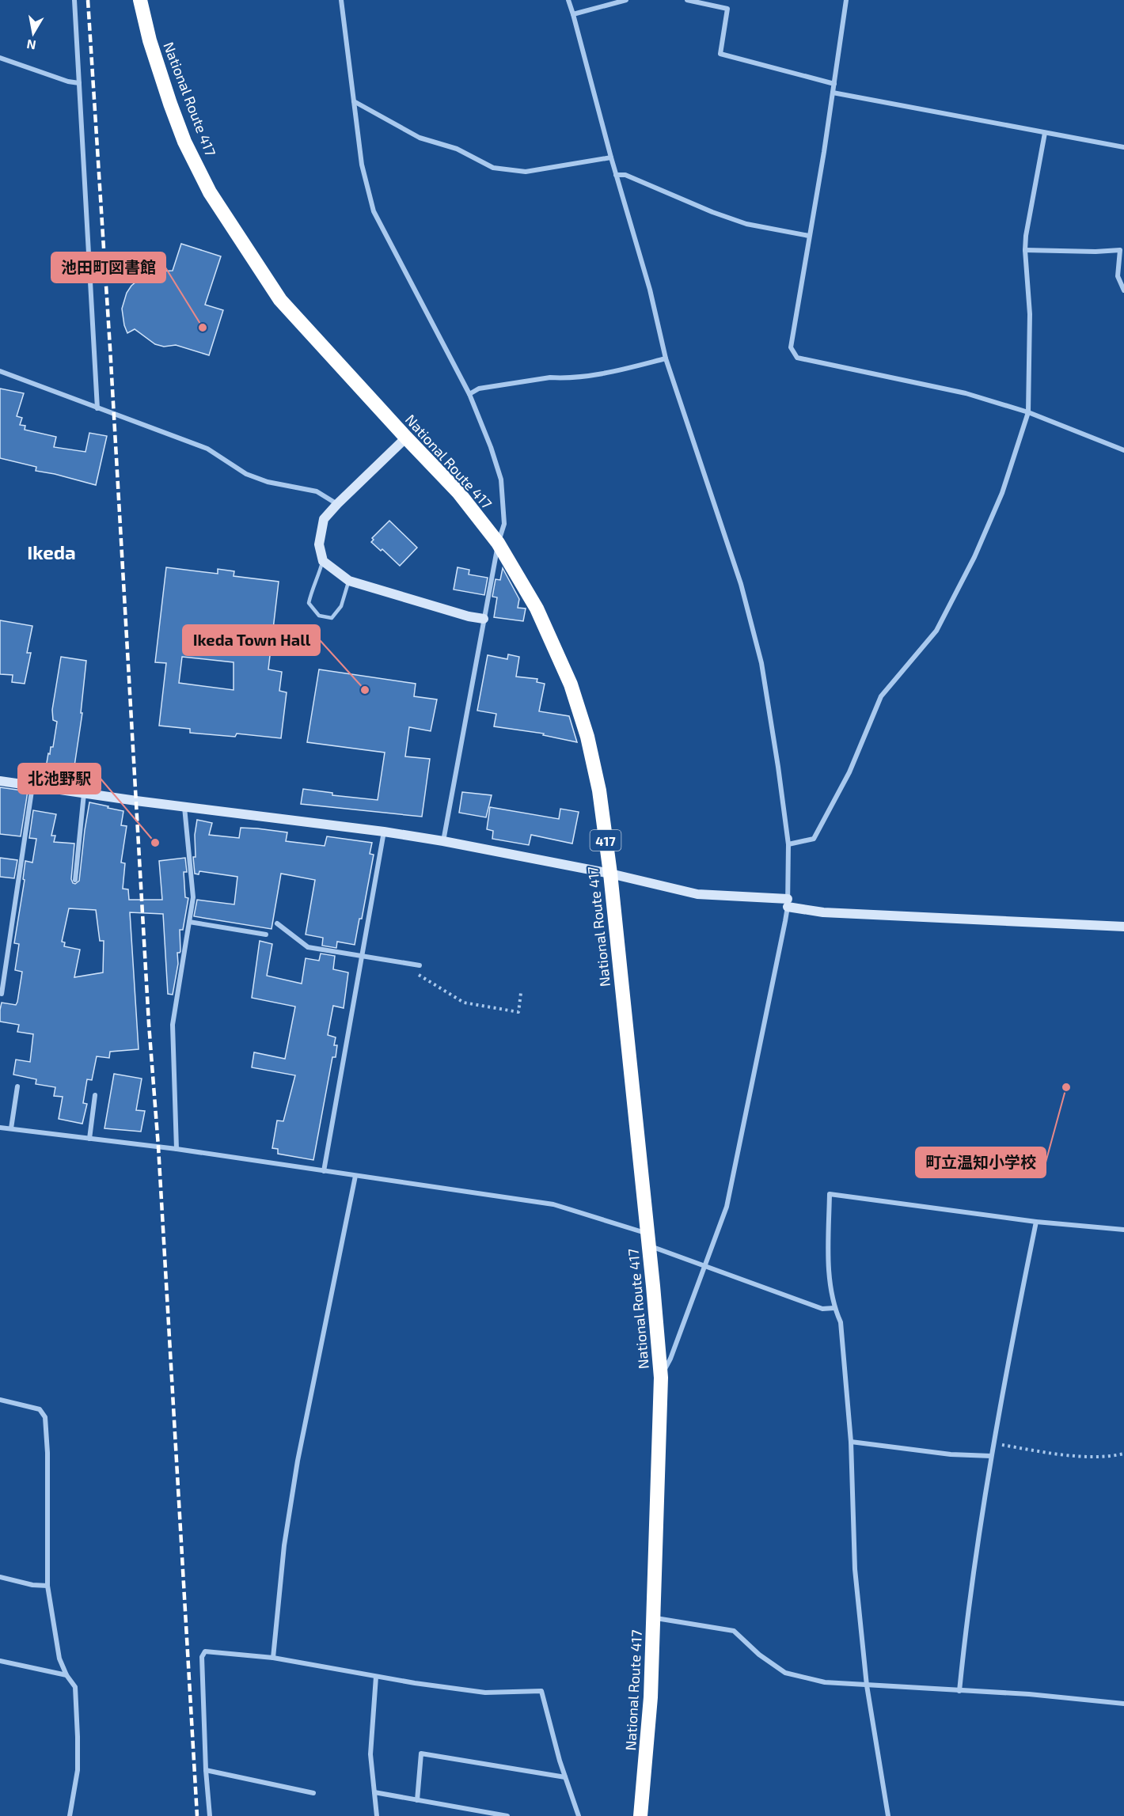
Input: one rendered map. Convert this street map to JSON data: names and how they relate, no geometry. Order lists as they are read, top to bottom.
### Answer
{
  "streets": {
    "highway": ["National Route 417", "417"]
  },
  "districts": ["Ikeda"],
  "places": [
    "池田町図書館",
    "Ikeda Town Hall",
    "北池野駅",
    "町立温知小学校"
  ],
  "north": "bottom"
}
